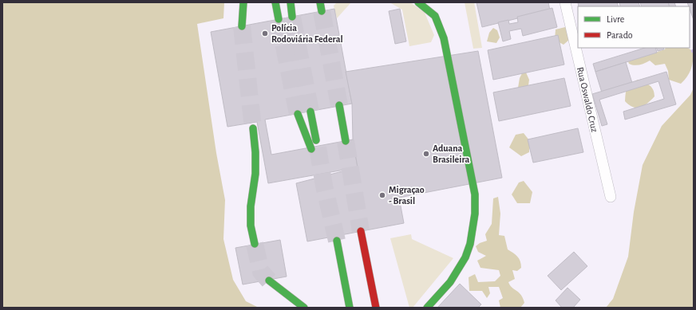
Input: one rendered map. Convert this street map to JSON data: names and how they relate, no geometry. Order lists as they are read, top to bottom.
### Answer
{
  "streets": {
    "street": ["Rua Oswaldo Cruz"]
  },
  "places": ["Polícia Rodoviária Federal", "Aduana Brasileira", "Migraçao - Brasil"],
  "legend": ["Livre", "Parado"]
}
